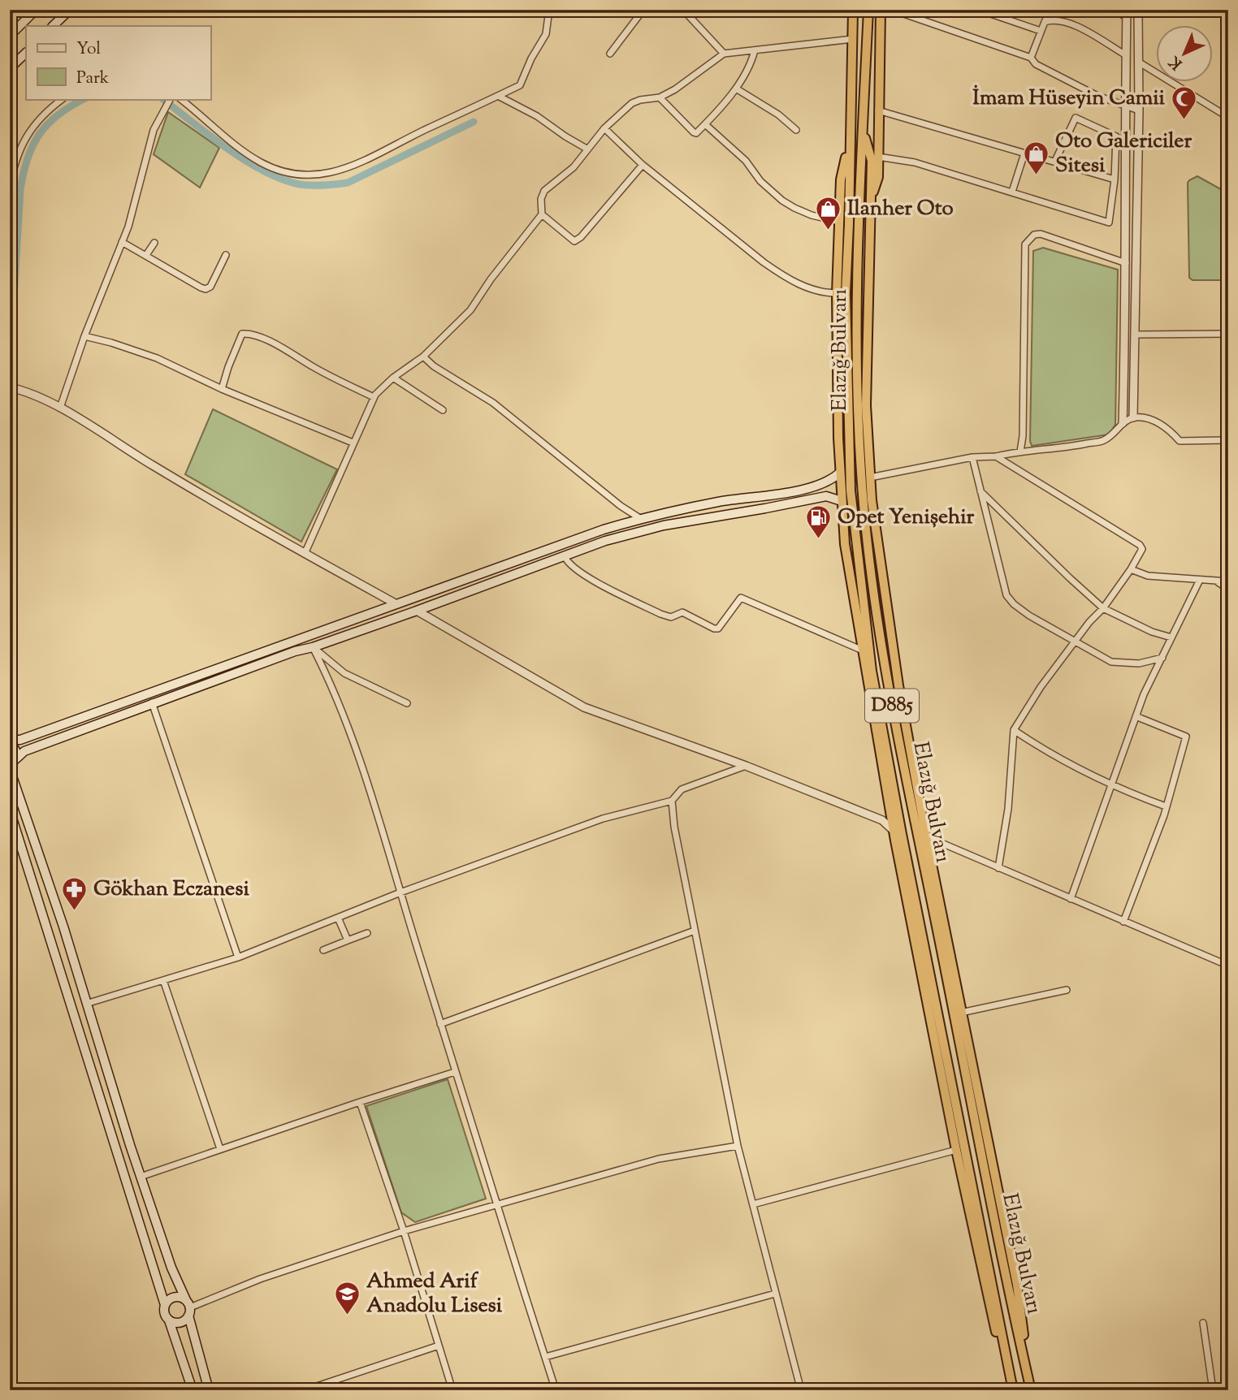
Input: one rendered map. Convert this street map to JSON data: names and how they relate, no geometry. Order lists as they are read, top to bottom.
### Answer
{
  "streets": {
    "highway": ["Elazığ Bulvarı", "D885"]
  },
  "places": {
    "mosque": ["İmam Hüseyin Camii"],
    "shop": ["Oto Galericiler Sitesi", "Ilanher Oto"],
    "fuel station": ["Opet Yenişehir"],
    "pharmacy": ["Gökhan Eczanesi"],
    "school or university": ["Ahmed Arif Anadolu Lisesi"]
  },
  "legend": ["Yol", "Park"],
  "north": "bottom left"
}
